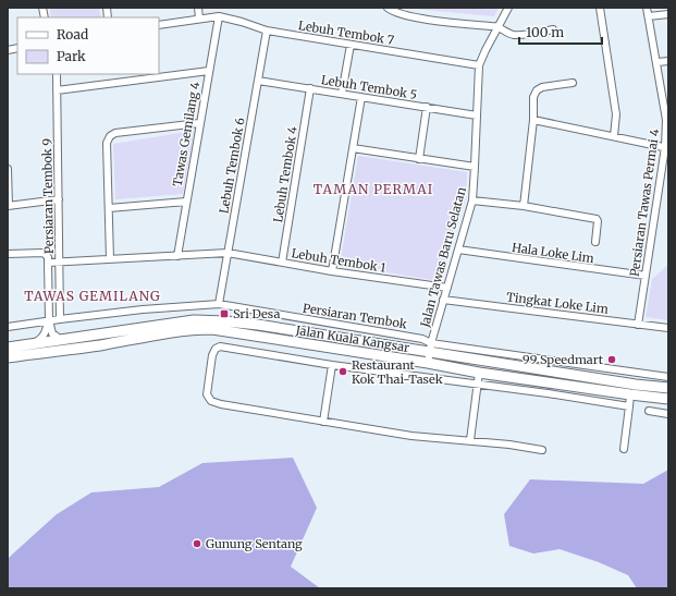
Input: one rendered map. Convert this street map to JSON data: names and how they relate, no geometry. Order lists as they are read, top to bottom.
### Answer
{
  "streets": {
    "highway": ["Jalan Kuala Kangsar"],
    "street": [
      "Lebuh Tembok 7",
      "Lebuh Tembok 5",
      "Tawas Gemilang 4",
      "Lebuh Tembok 6",
      "Lebuh Tembok 4",
      "Persiaran Tembok 9",
      "Persiaran Tawas Permai 4",
      "Hala Loke Lim",
      "Jalan Tawas Baru Selatan",
      "Lebuh Tembok 1",
      "Tingkat Loke Lim",
      "Persiaran Tembok"
    ]
  },
  "crossings": [
    ["Lebuh Tembok 7", "Tawas Gemilang 4"],
    ["Lebuh Tembok 7", "Lebuh Tembok 6"],
    ["Lebuh Tembok 7", "Jalan Tawas Baru Selatan"],
    ["Lebuh Tembok 5", "Lebuh Tembok 6"],
    ["Lebuh Tembok 5", "Lebuh Tembok 4"],
    ["Lebuh Tembok 5", "Jalan Tawas Baru Selatan"],
    ["Tawas Gemilang 4", "Lebuh Tembok 1"],
    ["Lebuh Tembok 6", "Lebuh Tembok 1"],
    ["Lebuh Tembok 6", "Persiaran Tembok"],
    ["Lebuh Tembok 4", "Lebuh Tembok 1"],
    ["Persiaran Tembok 9", "Lebuh Tembok 1"],
    ["Persiaran Tembok 9", "Persiaran Tembok"],
    ["Persiaran Tawas Permai 4", "Hala Loke Lim"],
    ["Persiaran Tawas Permai 4", "Tingkat Loke Lim"],
    ["Hala Loke Lim", "Jalan Tawas Baru Selatan"],
    ["Jalan Tawas Baru Selatan", "Lebuh Tembok 1"],
    ["Jalan Tawas Baru Selatan", "Tingkat Loke Lim"],
    ["Jalan Tawas Baru Selatan", "Persiaran Tembok"],
    ["Jalan Tawas Baru Selatan", "Jalan Kuala Kangsar"],
    ["Persiaran Tembok", "Jalan Kuala Kangsar"]
  ],
  "districts": ["TAMAN PERMAI", "TAWAS GEMILANG"],
  "places": {
    "transit": ["Sri Desa"],
    "other": ["99 Speedmart", "Restaurant Kok Thai-Tasek", "Gunung Sentang"]
  },
  "legend": ["Road", "Park"],
  "scale_bar": "100 m"
}
